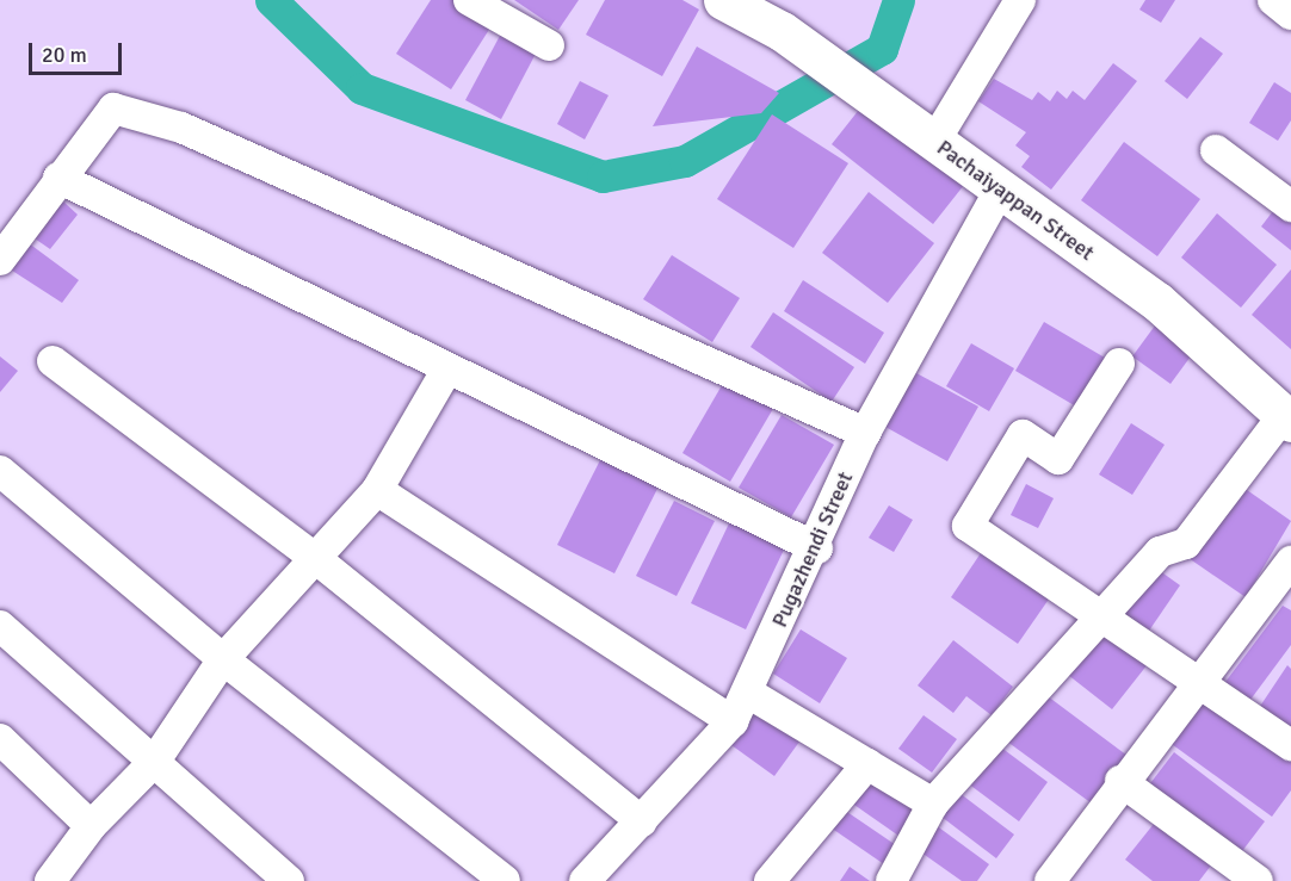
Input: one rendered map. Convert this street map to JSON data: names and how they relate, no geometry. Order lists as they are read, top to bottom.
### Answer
{
  "streets": {
    "main road": ["Pachaiyappan Street"],
    "street": ["Pugazhendi Street"]
  },
  "crossings": [
    ["Pachaiyappan Street", "Pugazhendi Street"]
  ],
  "scale_bar": "20 m"
}
